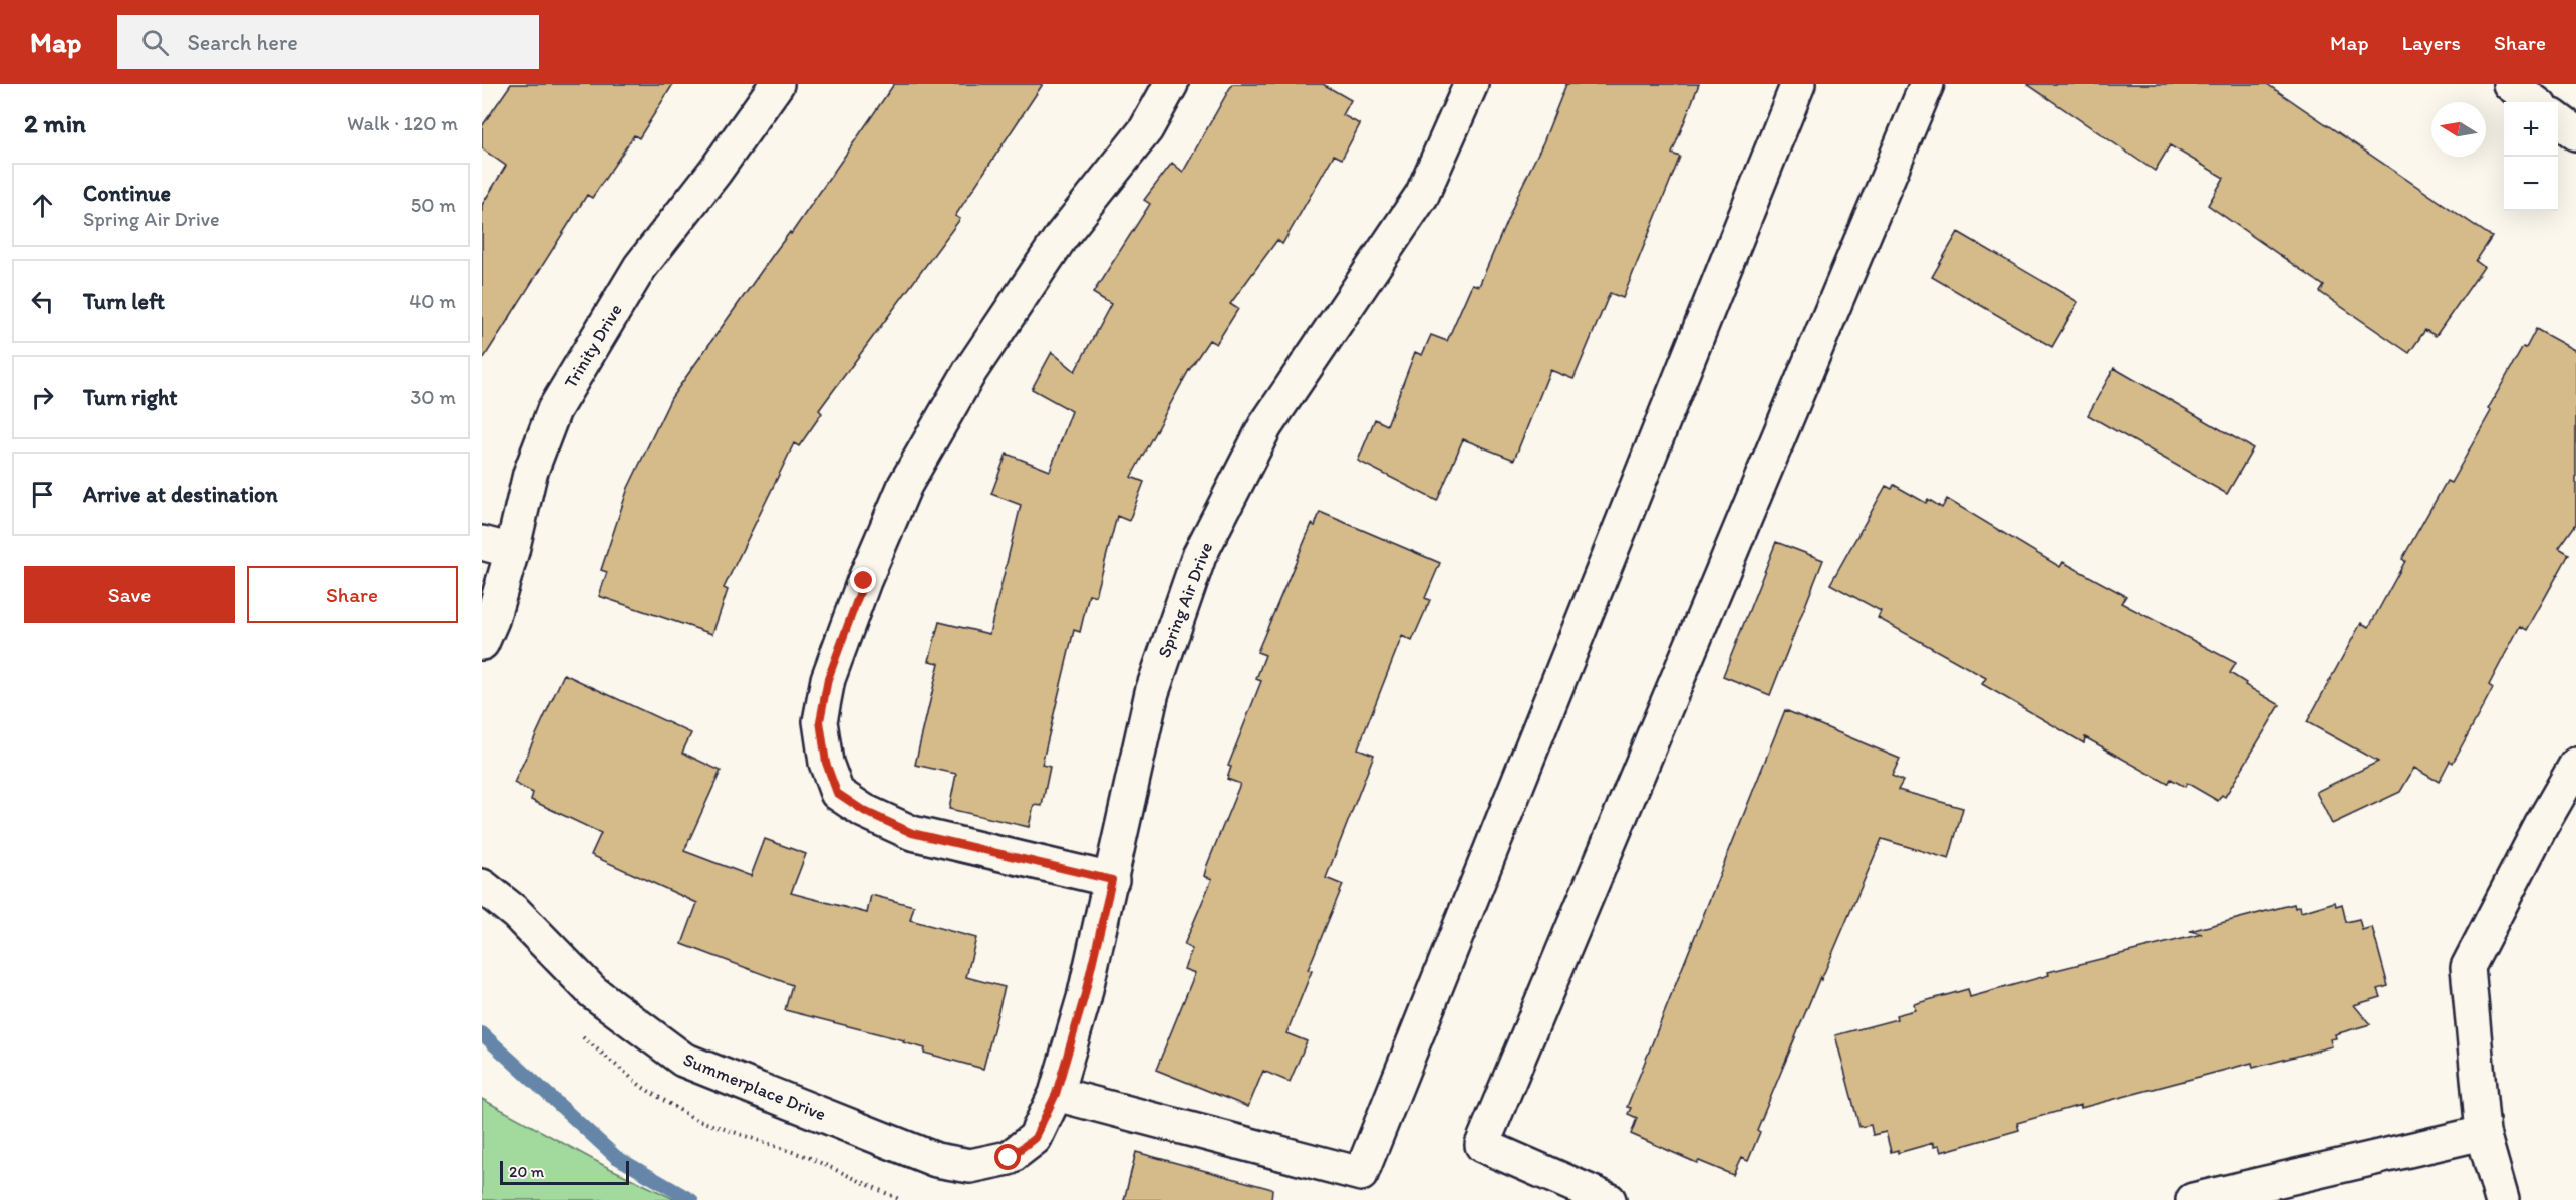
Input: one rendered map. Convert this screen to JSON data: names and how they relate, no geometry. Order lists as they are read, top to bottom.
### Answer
{
  "streets": {
    "street": ["Trinity Drive", "Spring Air Drive", "Summerplace Drive"]
  },
  "crossings": [
    ["Spring Air Drive", "Summerplace Drive"]
  ],
  "scale_bar": "20 m",
  "north": "left",
  "page": {
    "header": "Map",
    "search": "Search here",
    "nav": ["Map", "Layers", "Share"],
    "heading": ["2 min", "Walk · 120 m"],
    "map_buttons": ["+", "−"],
    "list": [
      ["Continue", "Spring Air Drive", "50 m"],
      ["Turn left", "40 m"],
      ["Turn right", "30 m"],
      "Arrive at destination"
    ],
    "buttons": ["Save", "Share"],
    "scale": "20 m"
  }
}
